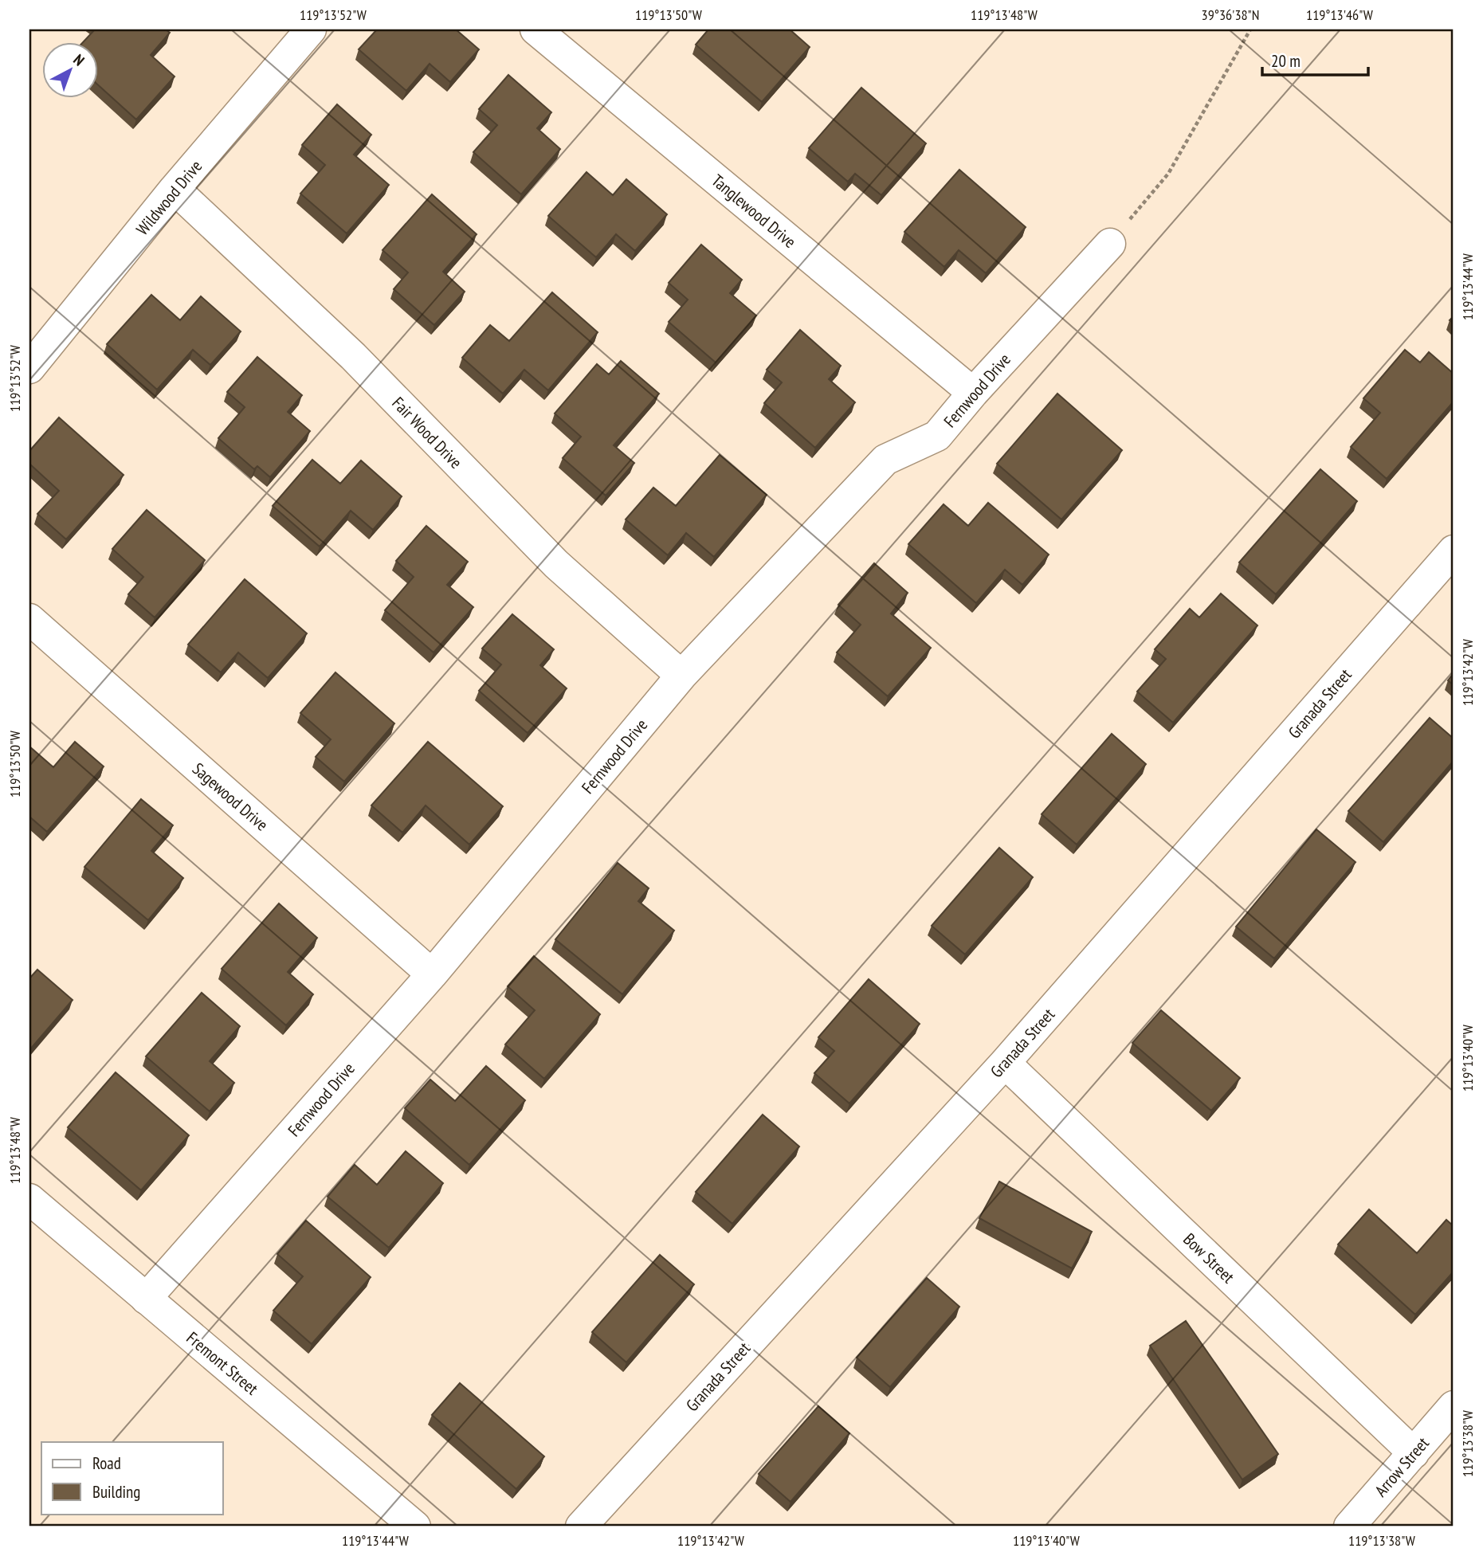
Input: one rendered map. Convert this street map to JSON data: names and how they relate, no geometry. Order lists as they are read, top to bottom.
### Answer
{
  "streets": {
    "street": [
      "Wildwood Drive",
      "Tanglewood Drive",
      "Fernwood Drive",
      "Fair Wood Drive",
      "Granada Street",
      "Sagewood Drive",
      "Bow Street",
      "Fremont Street",
      "Arrow Street"
    ]
  },
  "crossings": [
    ["Wildwood Drive", "Fair Wood Drive"],
    ["Tanglewood Drive", "Fernwood Drive"],
    ["Fernwood Drive", "Fair Wood Drive"],
    ["Fernwood Drive", "Sagewood Drive"],
    ["Fernwood Drive", "Fremont Street"],
    ["Granada Street", "Bow Street"],
    ["Bow Street", "Arrow Street"]
  ],
  "legend": ["Road", "Building"],
  "scale_bar": "20 m",
  "north": "top right",
  "coordinates": [
    "119°13'52\"W",
    "119°13'50\"W",
    "119°13'48\"W",
    "39°36'38\"N",
    "119°13'46\"W",
    "119°13'44\"W",
    "119°13'42\"W",
    "119°13'40\"W",
    "119°13'38\"W"
  ]
}
